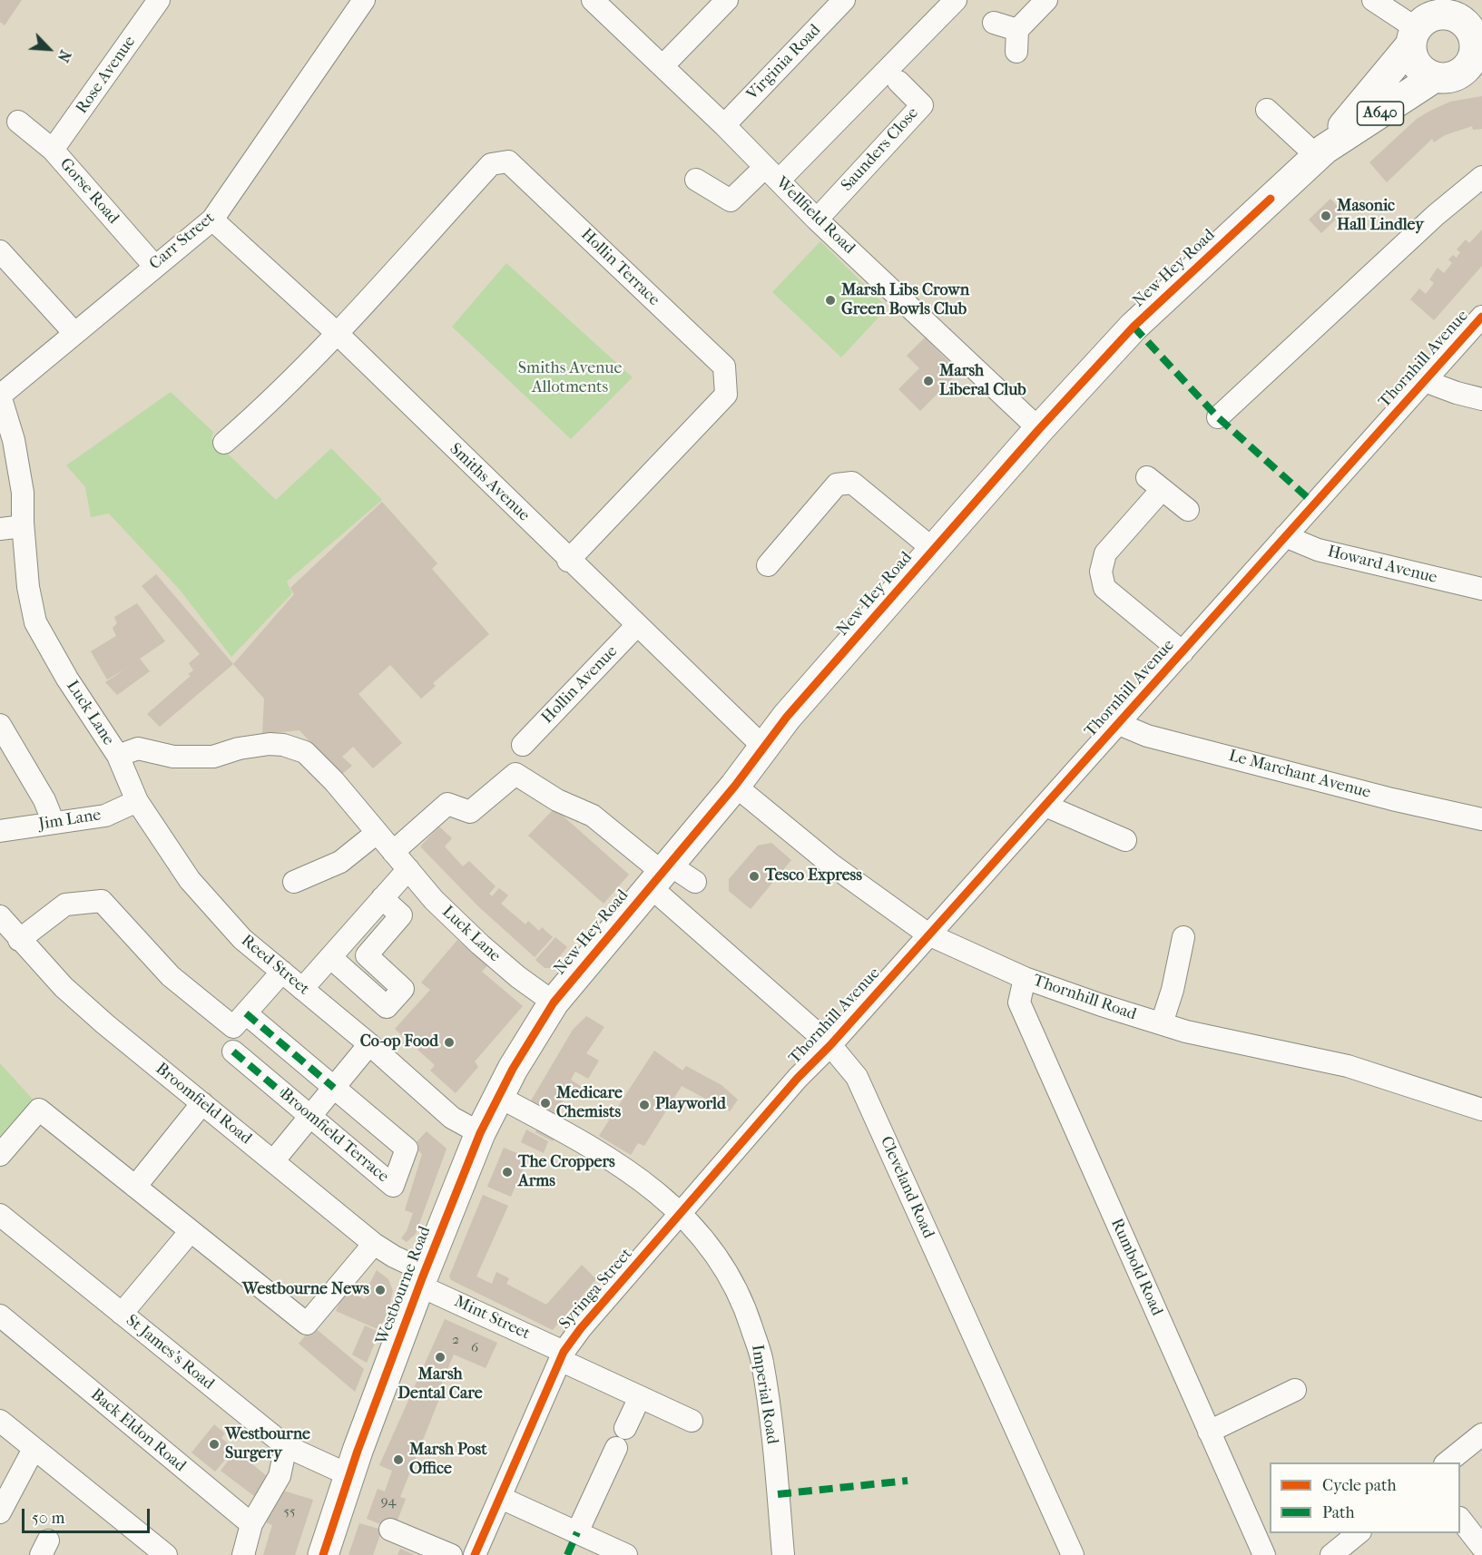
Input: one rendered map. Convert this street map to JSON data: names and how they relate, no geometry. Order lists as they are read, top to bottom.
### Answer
{
  "streets": {
    "highway": ["A640", "New Hey Road", "Westbourne Road"],
    "street": [
      "Virginia Road",
      "Rose Avenue",
      "Saunders Close",
      "Gorse Road",
      "Wellfield Road",
      "Carr Street",
      "Hollin Terrace",
      "Thornhill Avenue",
      "Smiths Avenue",
      "Howard Avenue",
      "Hollin Avenue",
      "Luck Lane",
      "Le Marchant Avenue",
      "Jim Lane",
      "Reed Street",
      "Thornhill Road",
      "Broomfield Road",
      "Broomfield Terrace",
      "Cleveland Road",
      "Rumbold Road",
      "Syringa Street",
      "Mint Street",
      "St James's Road",
      "Imperial Road",
      "Back Eldon Road"
    ]
  },
  "crossings": [
    ["Virginia Road", "Wellfield Road"],
    ["Rose Avenue", "Gorse Road"],
    ["A640", "New Hey Road"],
    ["Saunders Close", "Wellfield Road"],
    ["Gorse Road", "Carr Street"],
    ["Wellfield Road", "New Hey Road"],
    ["Carr Street", "Smiths Avenue"],
    ["Carr Street", "Luck Lane"],
    ["Hollin Terrace", "Smiths Avenue"],
    ["New Hey Road", "Smiths Avenue"],
    ["New Hey Road", "Luck Lane"],
    ["New Hey Road", "Thornhill Road"],
    ["New Hey Road", "Cleveland Road"],
    ["New Hey Road", "Westbourne Road"],
    ["Thornhill Avenue", "Howard Avenue"],
    ["Thornhill Avenue", "Le Marchant Avenue"],
    ["Thornhill Avenue", "Thornhill Road"],
    ["Thornhill Avenue", "Cleveland Road"],
    ["Thornhill Avenue", "Syringa Street"],
    ["Smiths Avenue", "Hollin Avenue"],
    ["Luck Lane", "Reed Street"],
    ["Jim Lane", "Reed Street"],
    ["Reed Street", "Westbourne Road"],
    ["Thornhill Road", "Rumbold Road"],
    ["Broomfield Road", "Broomfield Terrace"],
    ["Broomfield Road", "Westbourne Road"],
    ["Broomfield Road", "Mint Street"],
    ["Westbourne Road", "Mint Street"],
    ["Westbourne Road", "St James's Road"],
    ["Westbourne Road", "Imperial Road"],
    ["Syringa Street", "Mint Street"],
    ["Syringa Street", "Imperial Road"]
  ],
  "parks": ["Smiths Avenue Allotments"],
  "places": [
    "Masonic Hall Lindley",
    "Marsh Libs Crown Green Bowls Club",
    "Marsh Liberal Club",
    "Tesco Express",
    "Co-op Food",
    "Medicare Chemists",
    "Playworld",
    "The Croppers Arms",
    "Westbourne News",
    "Marsh Dental Care",
    "Westbourne Surgery",
    "Marsh Post Office"
  ],
  "house_numbers": [
    "2",
    "6",
    "94",
    "55"
  ],
  "legend": ["Cycle path", "Path"],
  "scale_bar": "50 m",
  "north": "bottom right"
}
